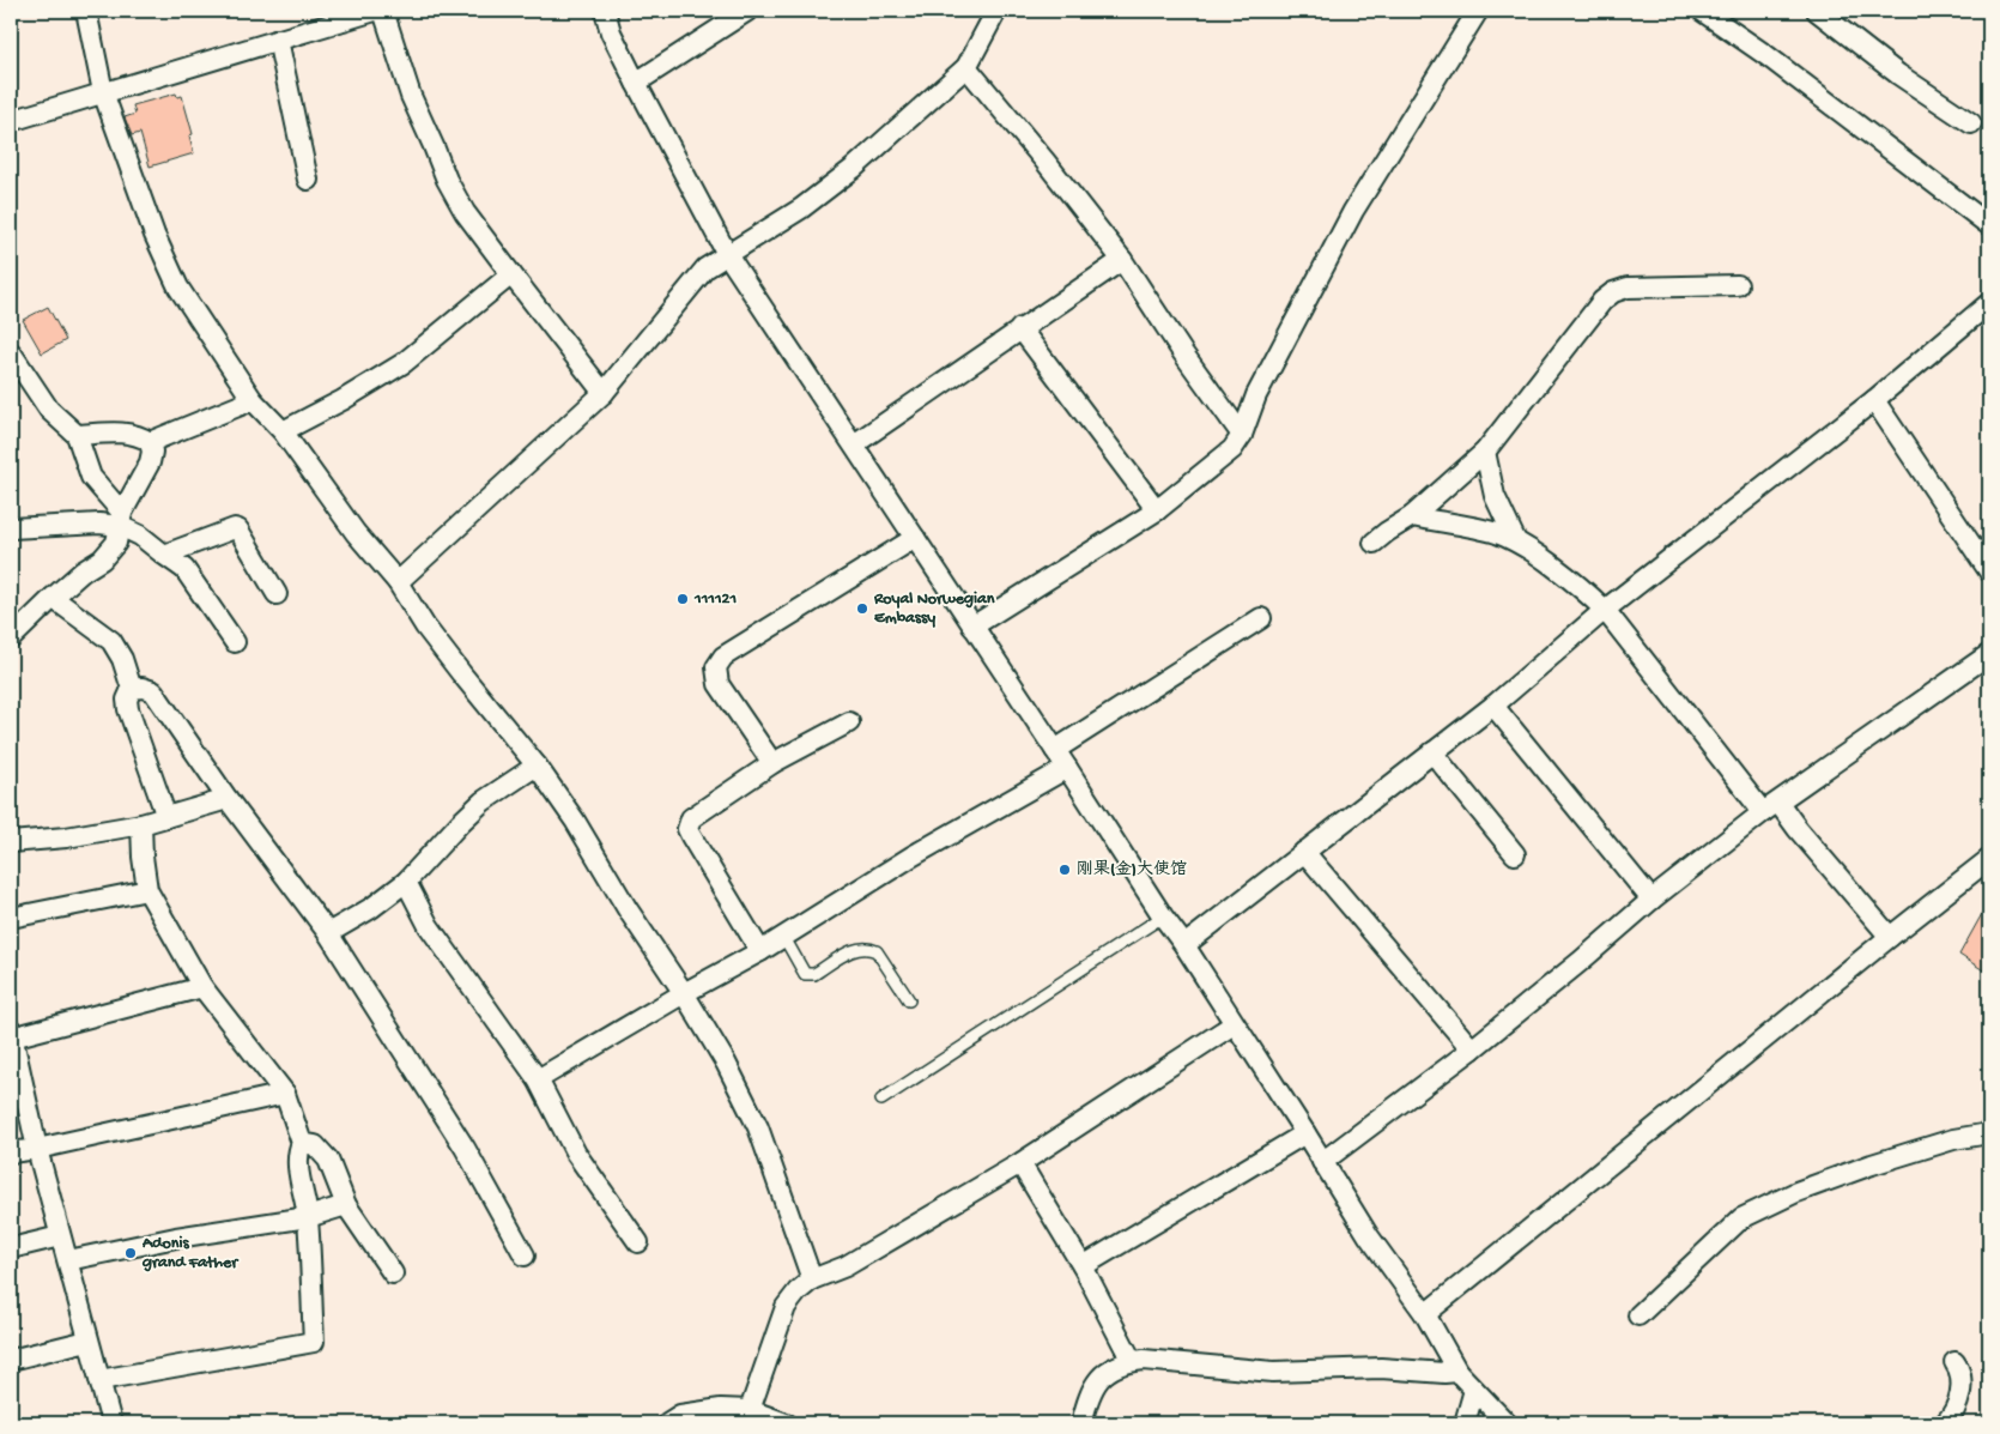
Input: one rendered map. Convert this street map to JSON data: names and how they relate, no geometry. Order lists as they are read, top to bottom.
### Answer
{
  "places": [
    "111121",
    "Royal Norwegian Embassy",
    "刚果(金)大使馆",
    "Adonis grand Father"
  ]
}
